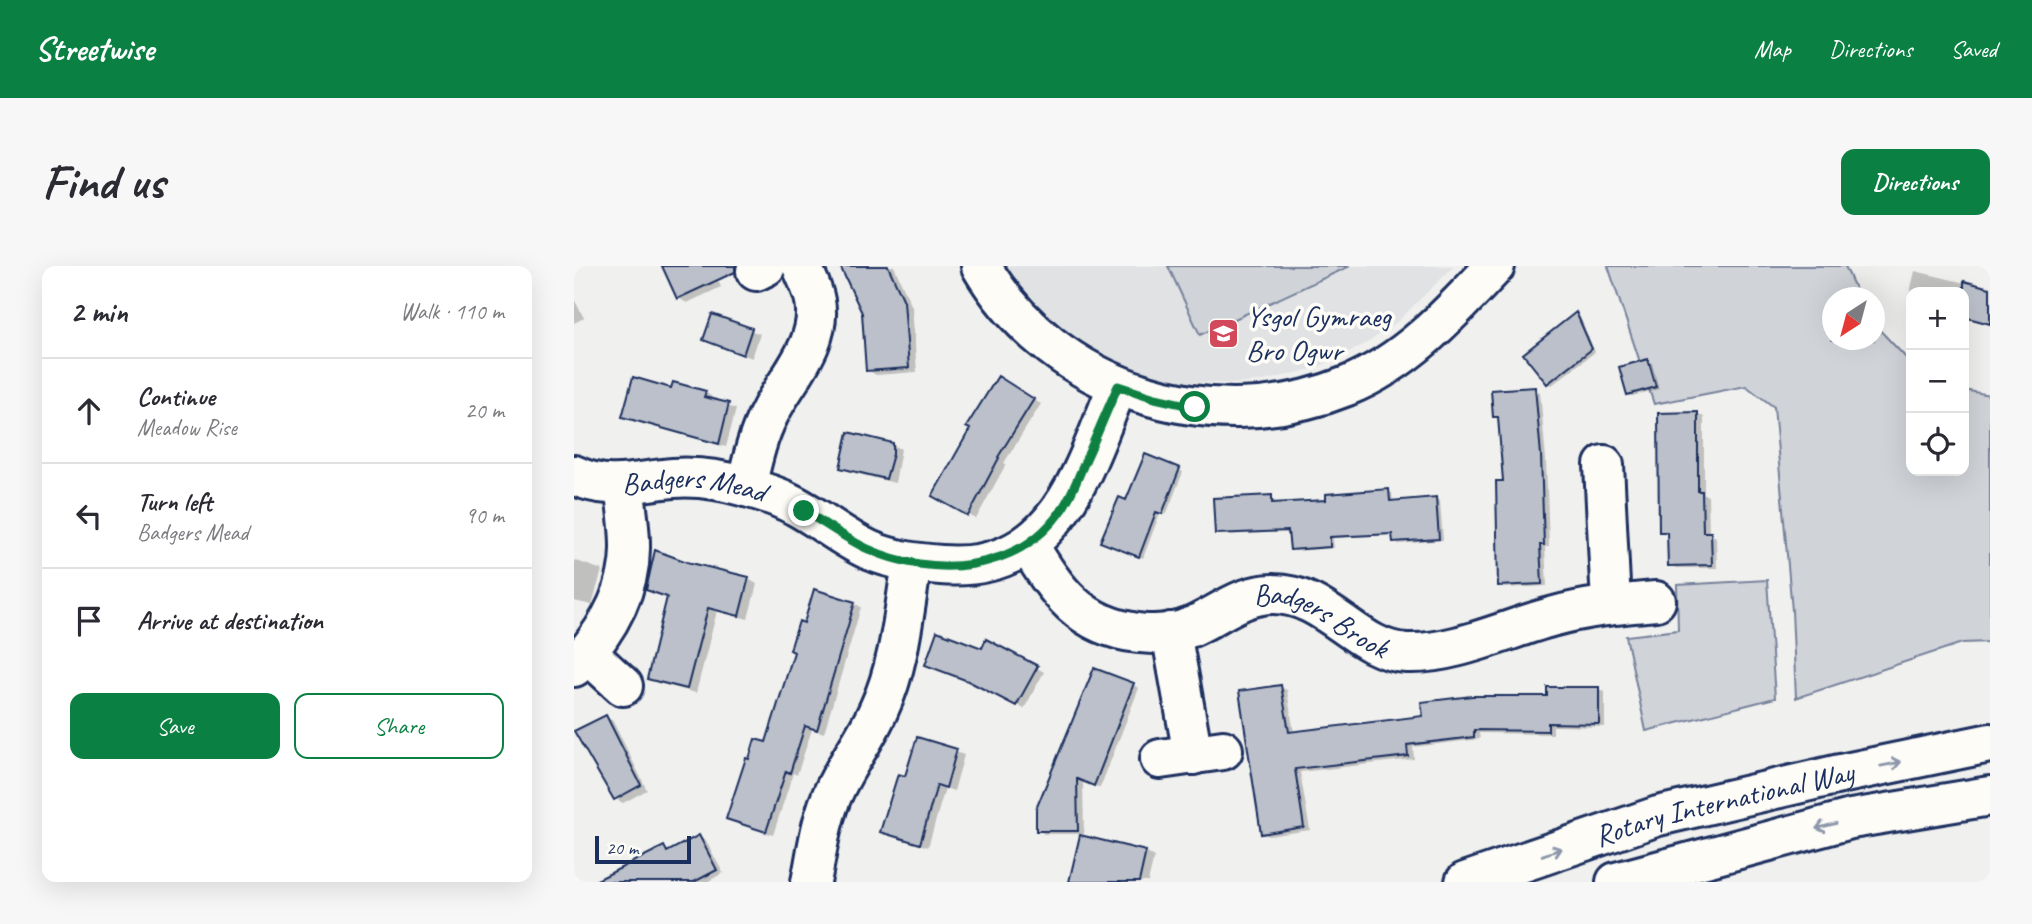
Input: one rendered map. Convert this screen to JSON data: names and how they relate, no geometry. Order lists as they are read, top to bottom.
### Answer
{
  "streets": {
    "street": ["Badgers Mead", "Badgers Brook", "Rotary International Way"]
  },
  "crossings": [
    ["Badgers Mead", "Badgers Brook"]
  ],
  "places": {
    "school or university": ["Ysgol Gymraeg Bro Ogwr"]
  },
  "scale_bar": "20 m",
  "north": "bottom left",
  "page": {
    "header": "Streetwise",
    "nav": ["Map", "Directions", "Saved"],
    "buttons": [
      "Directions",
      ["Save", "Share"]
    ],
    "title": "Find us",
    "heading": ["2 min", "Walk · 110 m"],
    "map_buttons": ["+", "−"],
    "list": [
      ["Continue", "Meadow Rise", "20 m"],
      ["Turn left", "Badgers Mead", "90 m"],
      "Arrive at destination"
    ],
    "scale": "20 m"
  }
}
